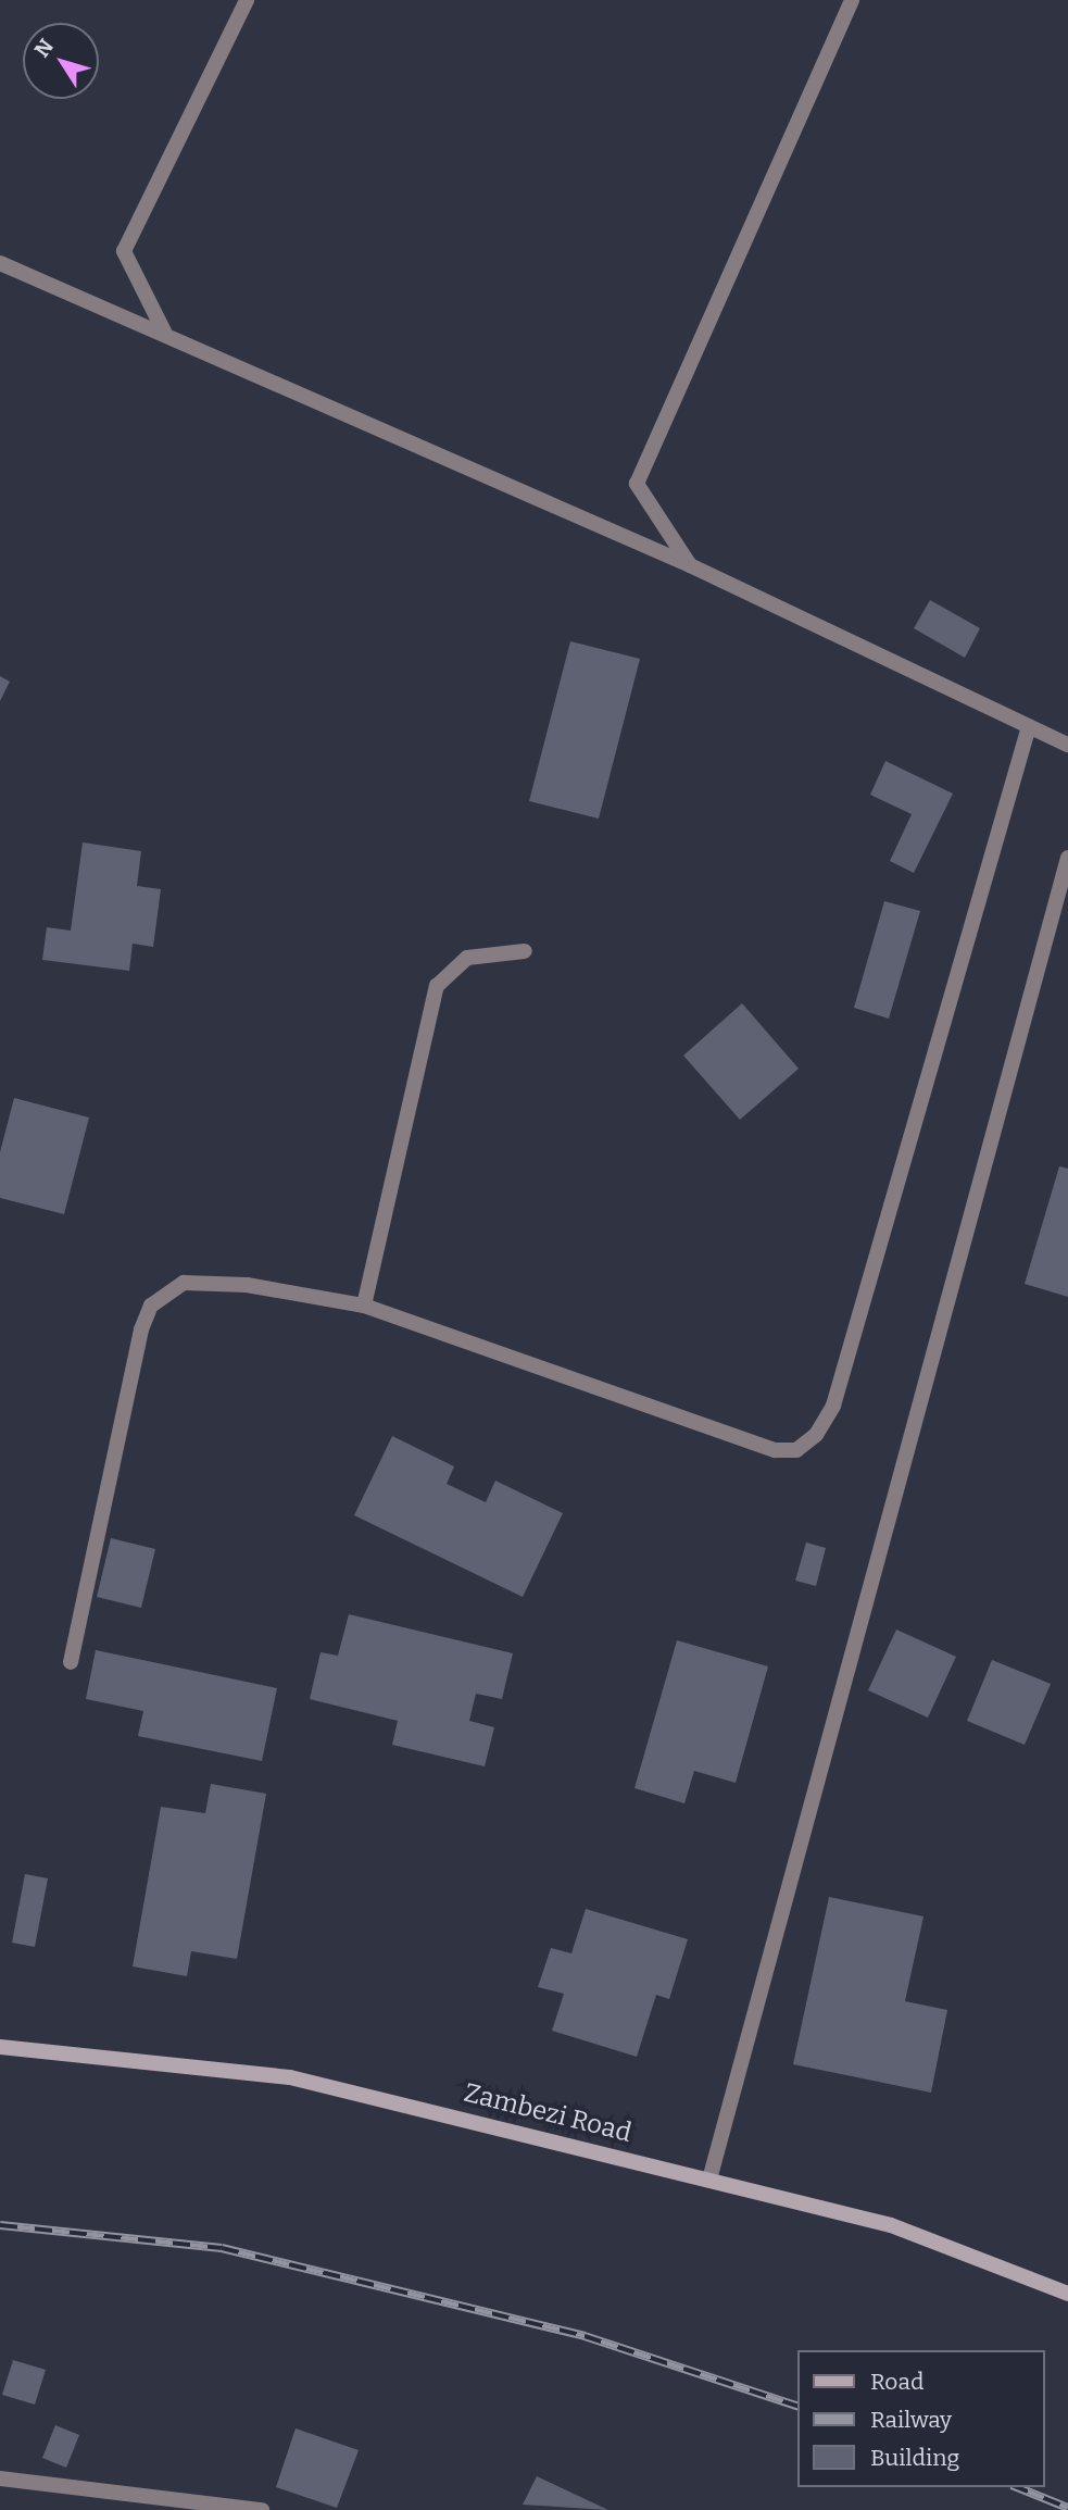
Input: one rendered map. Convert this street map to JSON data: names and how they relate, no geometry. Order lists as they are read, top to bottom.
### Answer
{
  "streets": {
    "main road": ["Zambezi Road"]
  },
  "legend": ["Road", "Railway", "Building"],
  "north": "top left"
}
